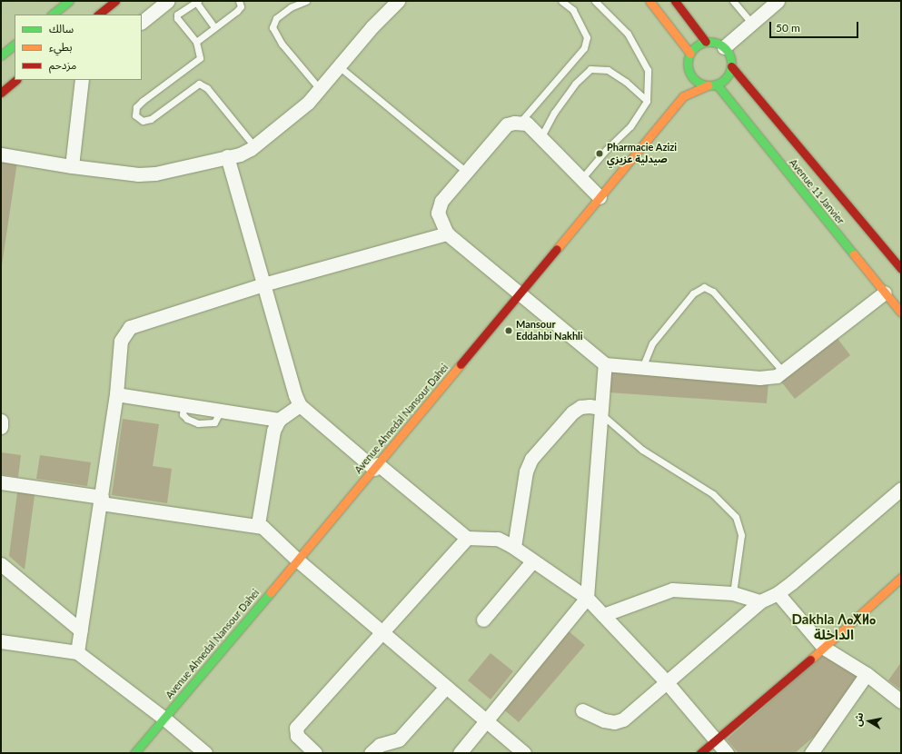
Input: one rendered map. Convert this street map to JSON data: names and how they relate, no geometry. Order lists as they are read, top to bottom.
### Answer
{
  "streets": {
    "main road": ["Avenue 11 Janvier", "Avenue Ahnedal Nansour Dahei"]
  },
  "crossings": [
    ["Avenue 11 Janvier", "Avenue Ahnedal Nansour Dahei"]
  ],
  "districts": ["Dakhla ⴷⴰⵅⵍⴰ الداخلة"],
  "places": ["Pharmacie Azizi صيدلية عزيزي", "Mansour Eddahbi Nakhli"],
  "legend": ["سالك", "بطيء", "مزدحم"],
  "scale_bar": "50 m",
  "north": "left"
}
